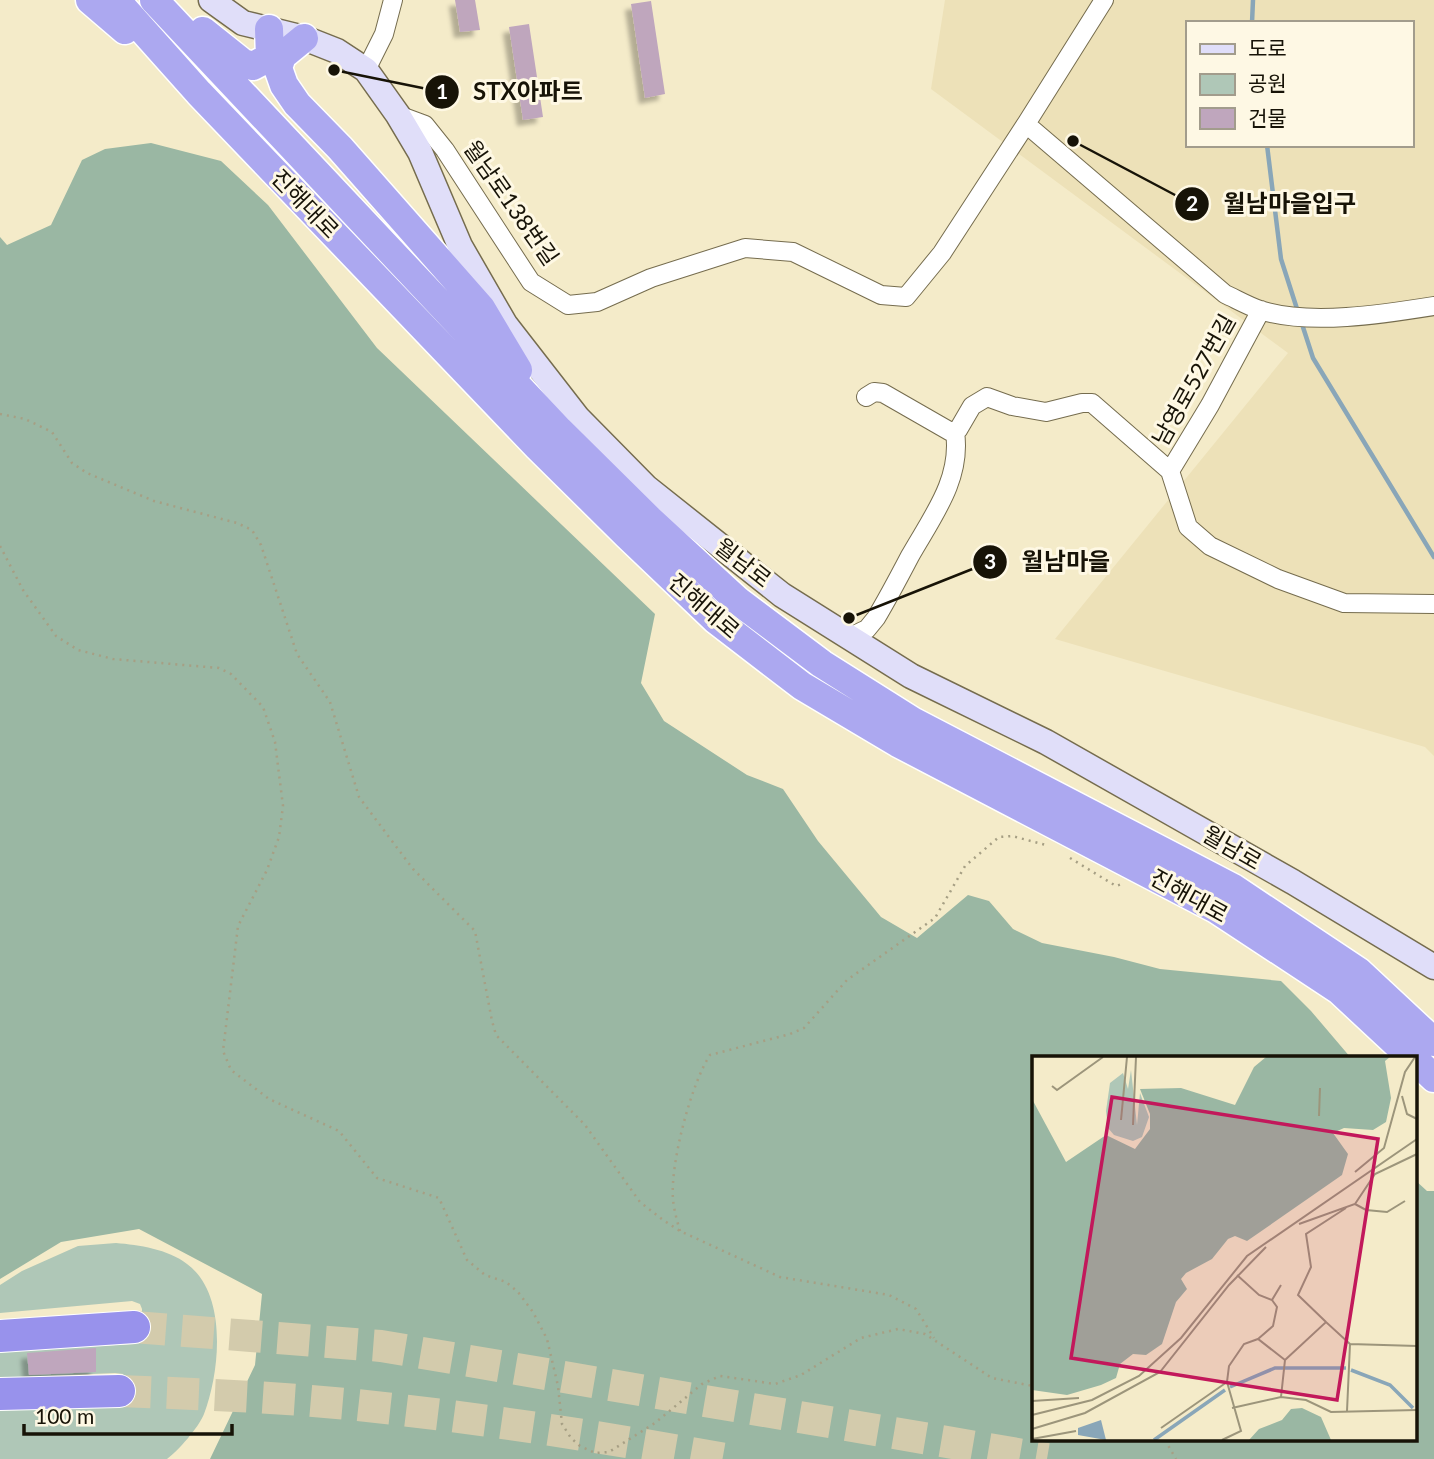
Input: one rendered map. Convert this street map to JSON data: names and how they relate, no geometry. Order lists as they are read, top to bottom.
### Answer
{
  "streets": {
    "highway": ["진해대로"],
    "main road": ["월남로"],
    "street": ["월남로138번길", "남영로527번길"]
  },
  "crossings": [
    ["월남로138번길", "남영로527번길"],
    ["월남로138번길", "월남로"]
  ],
  "places": ["STX아파트", "월남마을입구", "월남마을"],
  "legend": ["도로", "공원", "건물"],
  "scale_bar": "100 m"
}
